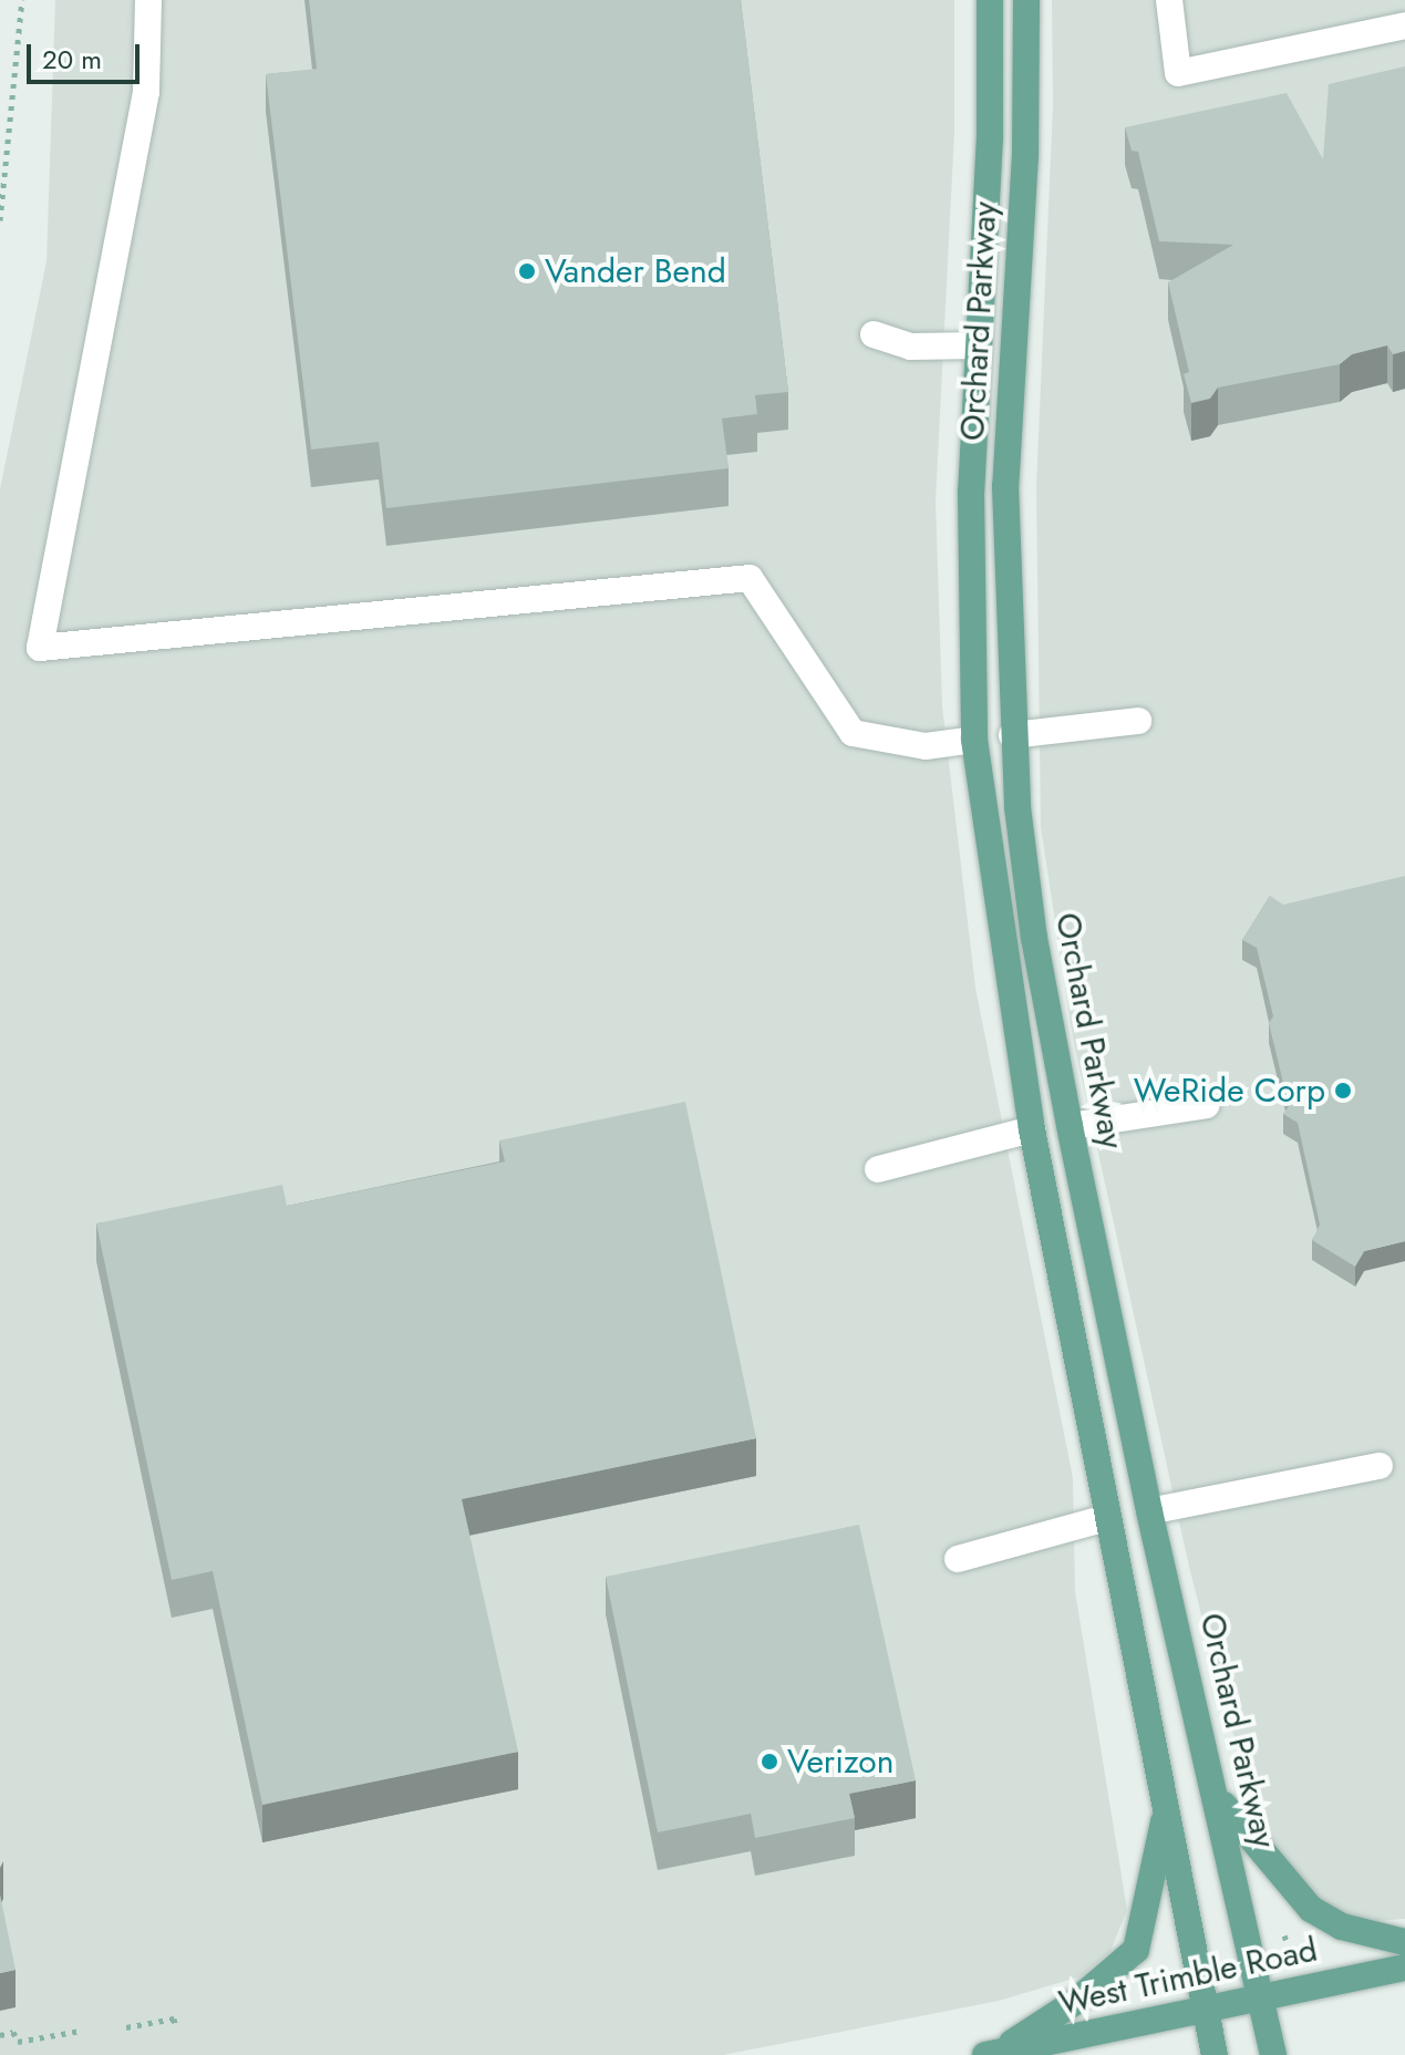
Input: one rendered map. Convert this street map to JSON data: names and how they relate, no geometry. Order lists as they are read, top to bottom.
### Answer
{
  "streets": {
    "main road": ["Orchard Parkway", "West Trimble Road"]
  },
  "crossings": [
    ["Orchard Parkway", "West Trimble Road"]
  ],
  "places": ["Vander Bend", "WeRide Corp", "Verizon"],
  "scale_bar": "20 m"
}
